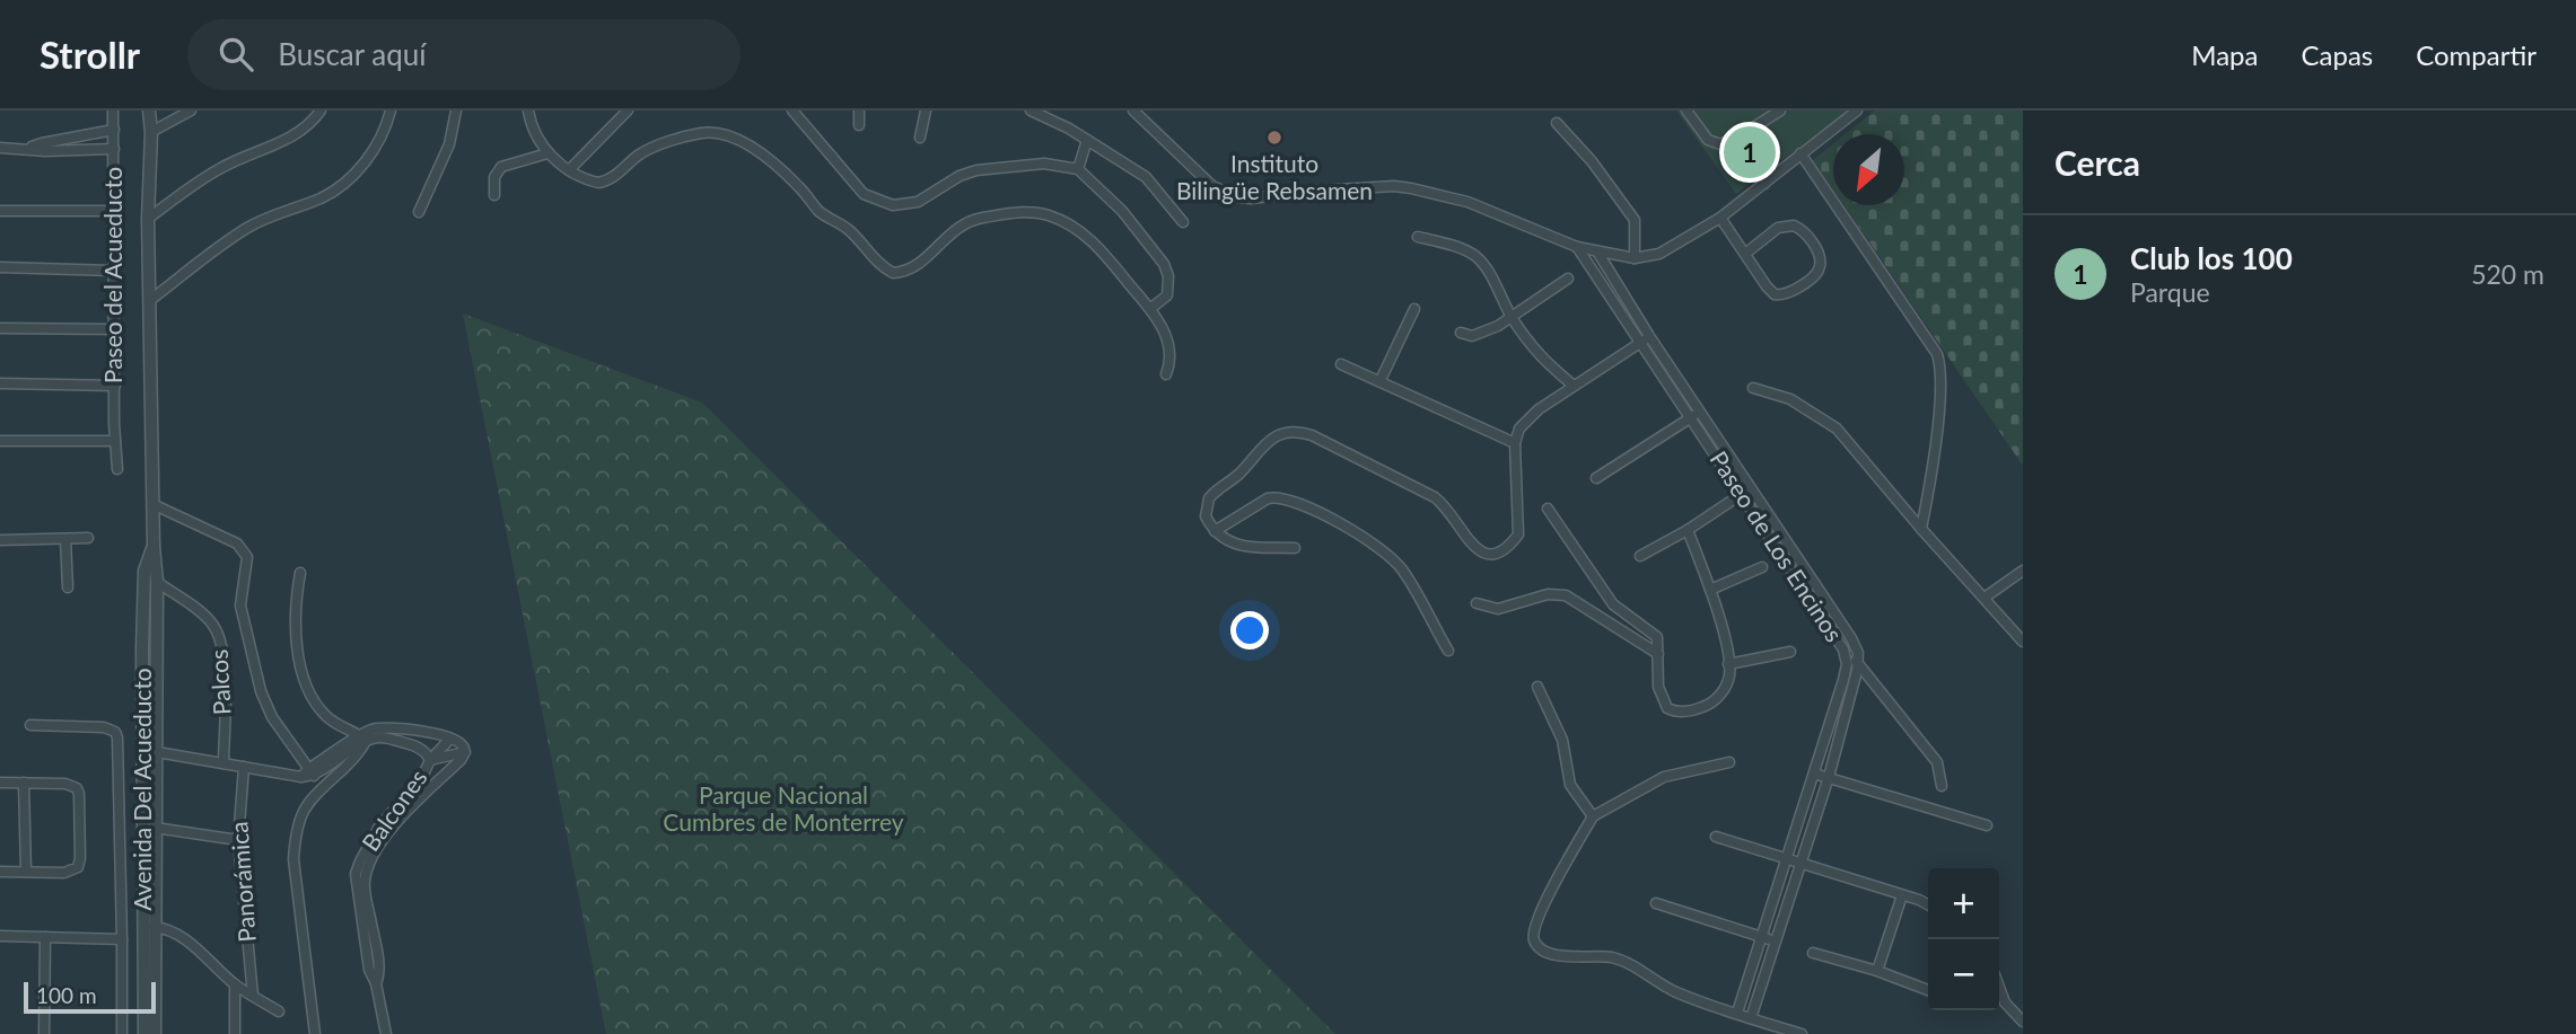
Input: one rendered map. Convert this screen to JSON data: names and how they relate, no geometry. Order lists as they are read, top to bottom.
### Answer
{
  "streets": {
    "street": [
      "Paseo del Acueducto",
      "Paseo de Los Encinos",
      "Palcos",
      "Avenida Del Acueducto",
      "Balcones",
      "Panorámica"
    ]
  },
  "crossings": [
    ["Palcos", "Avenida Del Acueducto"]
  ],
  "parks": ["Parque Nacional Cumbres de Monterrey"],
  "places": ["Instituto Bilingüe Rebsamen"],
  "scale_bar": "100 m",
  "north": "bottom left",
  "page": {
    "header": "Strollr",
    "search": "Buscar aquí",
    "nav": ["Mapa", "Capas", "Compartir"],
    "heading": "Cerca",
    "pins": "1",
    "list": [
      {
        "mark": "1",
        "name": "Club los 100",
        "note": "Parque",
        "value": "520 m"
      }
    ],
    "map_buttons": ["+", "−"],
    "scale": "100 m"
  }
}
